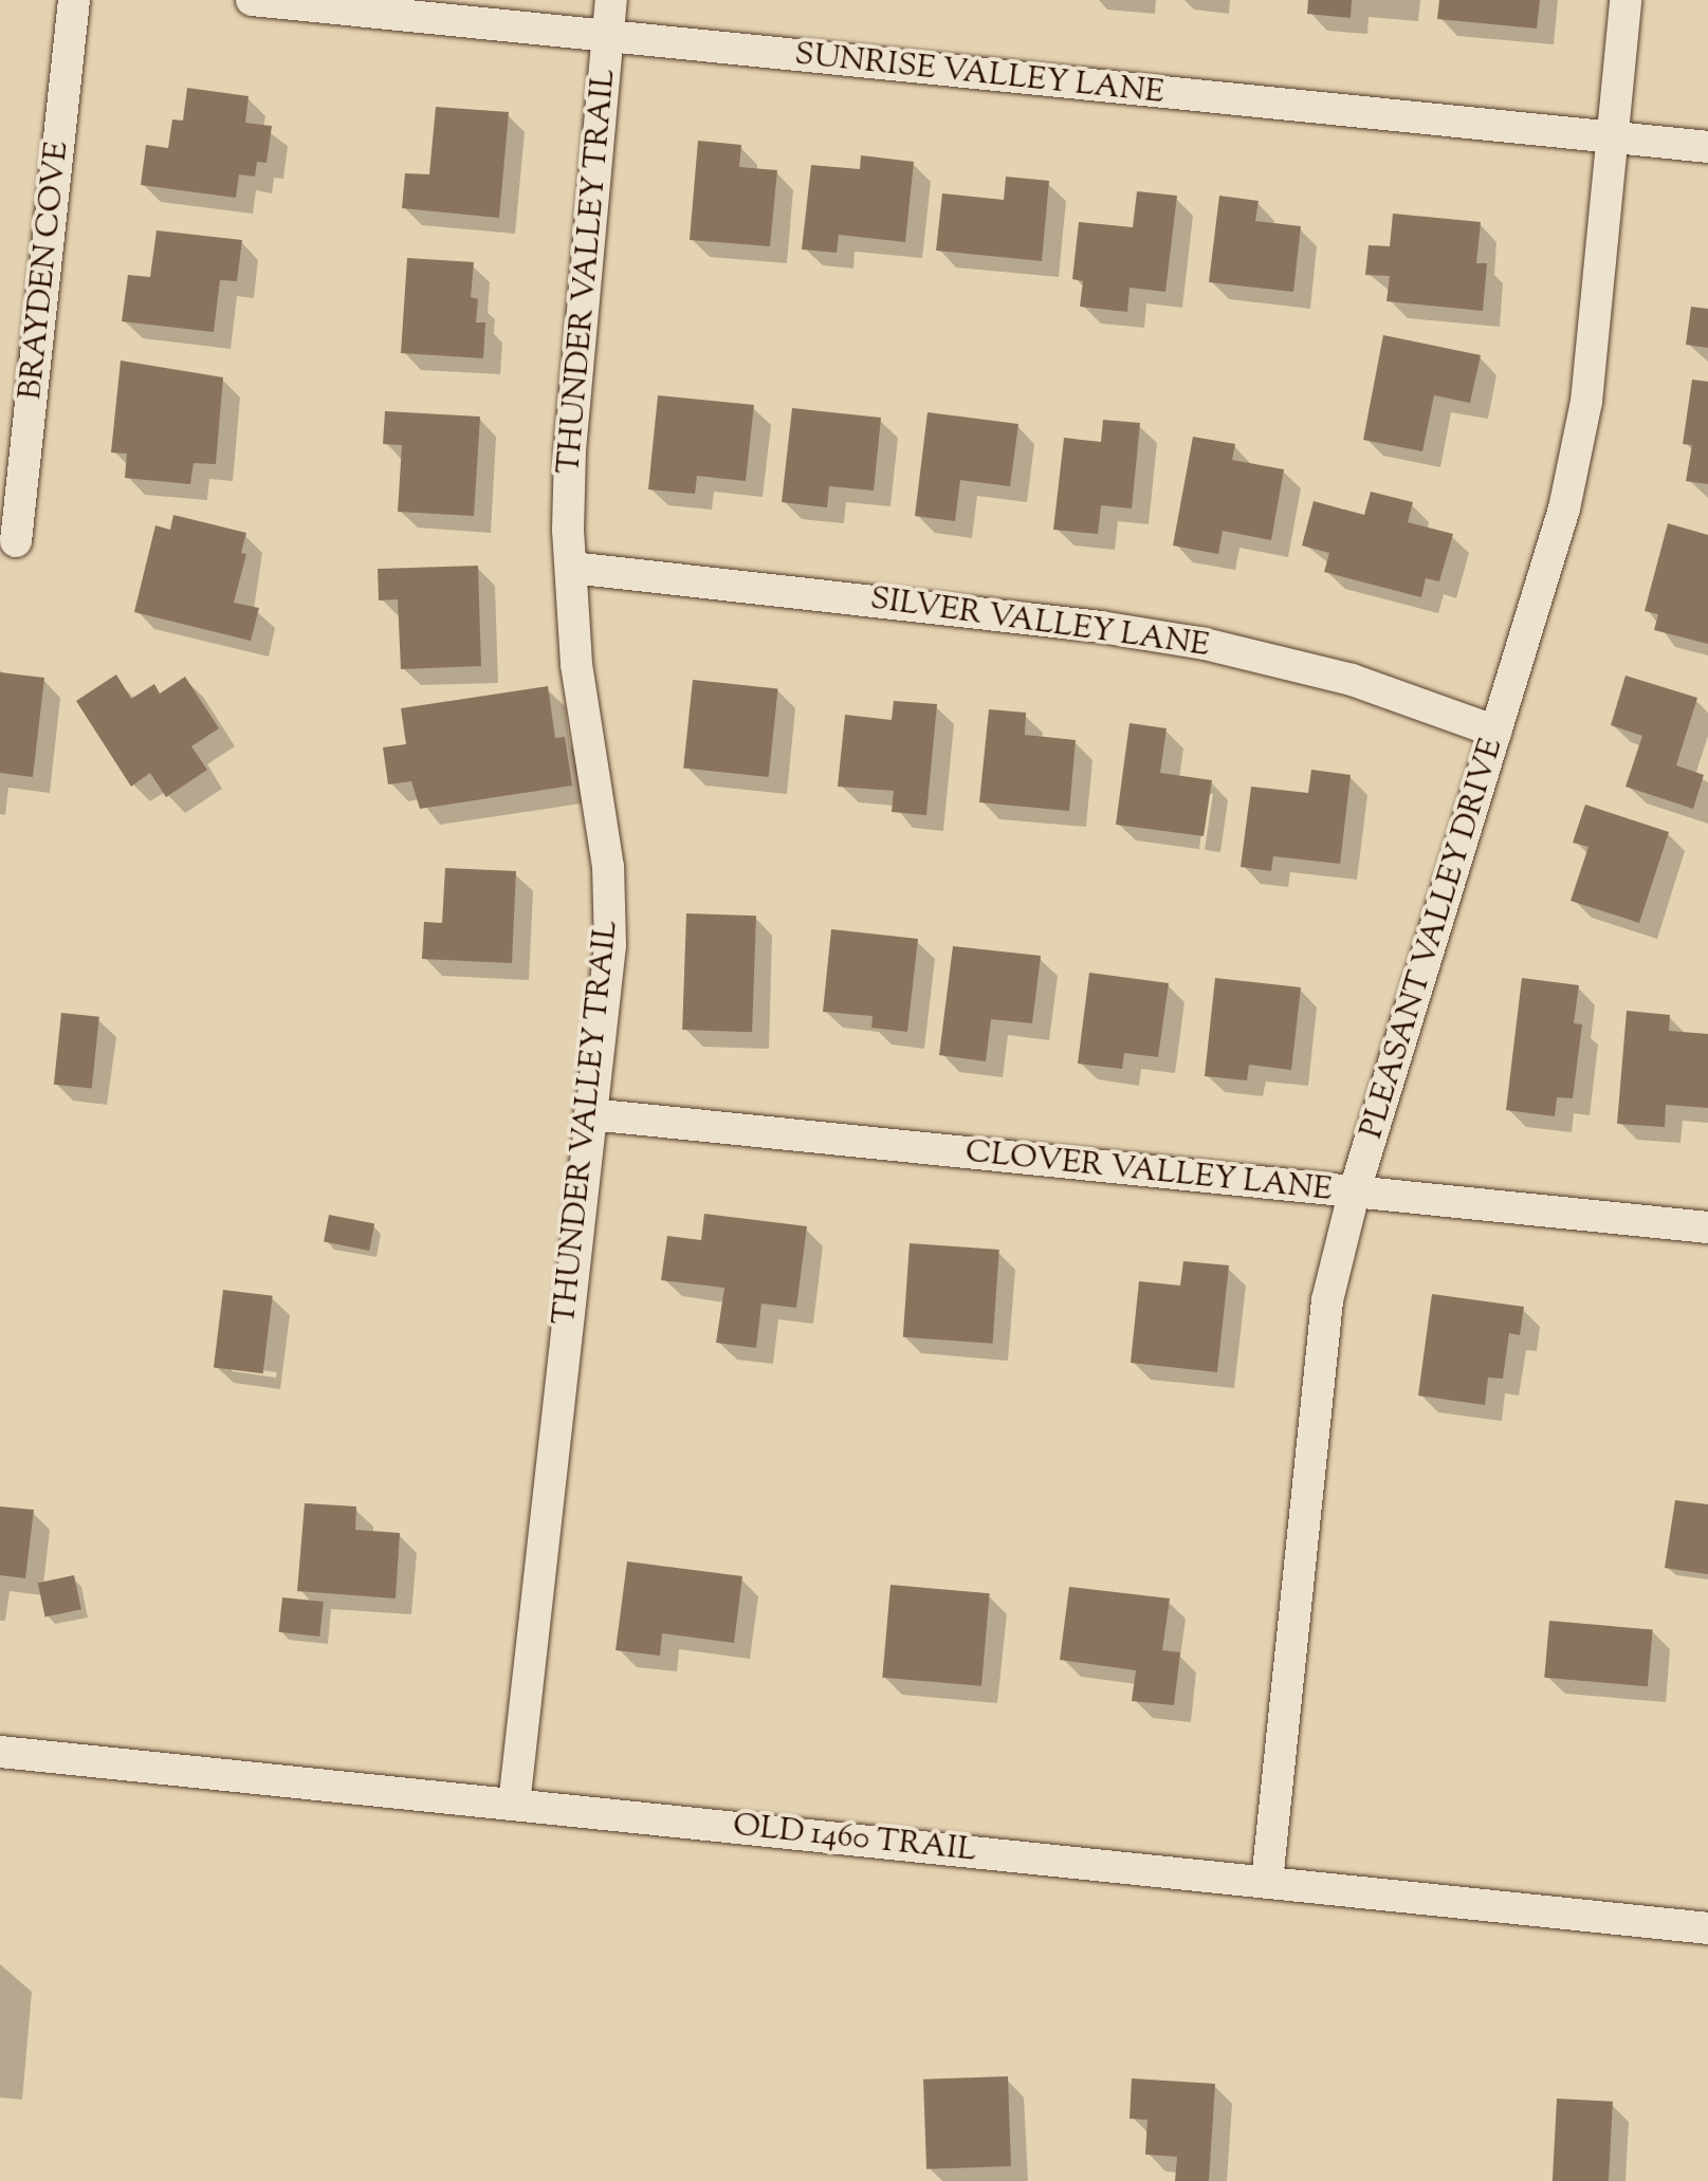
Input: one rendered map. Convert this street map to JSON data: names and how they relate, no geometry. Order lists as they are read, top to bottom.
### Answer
{
  "streets": {
    "street": [
      "SUNRISE VALLEY LANE",
      "BRAYDEN COVE",
      "THUNDER VALLEY TRAIL",
      "SILVER VALLEY LANE",
      "PLEASANT VALLEY DRIVE",
      "CLOVER VALLEY LANE",
      "OLD 1460 TRAIL"
    ]
  },
  "crossings": [
    ["SUNRISE VALLEY LANE", "THUNDER VALLEY TRAIL"],
    ["SUNRISE VALLEY LANE", "PLEASANT VALLEY DRIVE"],
    ["THUNDER VALLEY TRAIL", "SILVER VALLEY LANE"],
    ["THUNDER VALLEY TRAIL", "CLOVER VALLEY LANE"],
    ["THUNDER VALLEY TRAIL", "OLD 1460 TRAIL"],
    ["SILVER VALLEY LANE", "PLEASANT VALLEY DRIVE"],
    ["PLEASANT VALLEY DRIVE", "CLOVER VALLEY LANE"],
    ["PLEASANT VALLEY DRIVE", "OLD 1460 TRAIL"]
  ]
}
